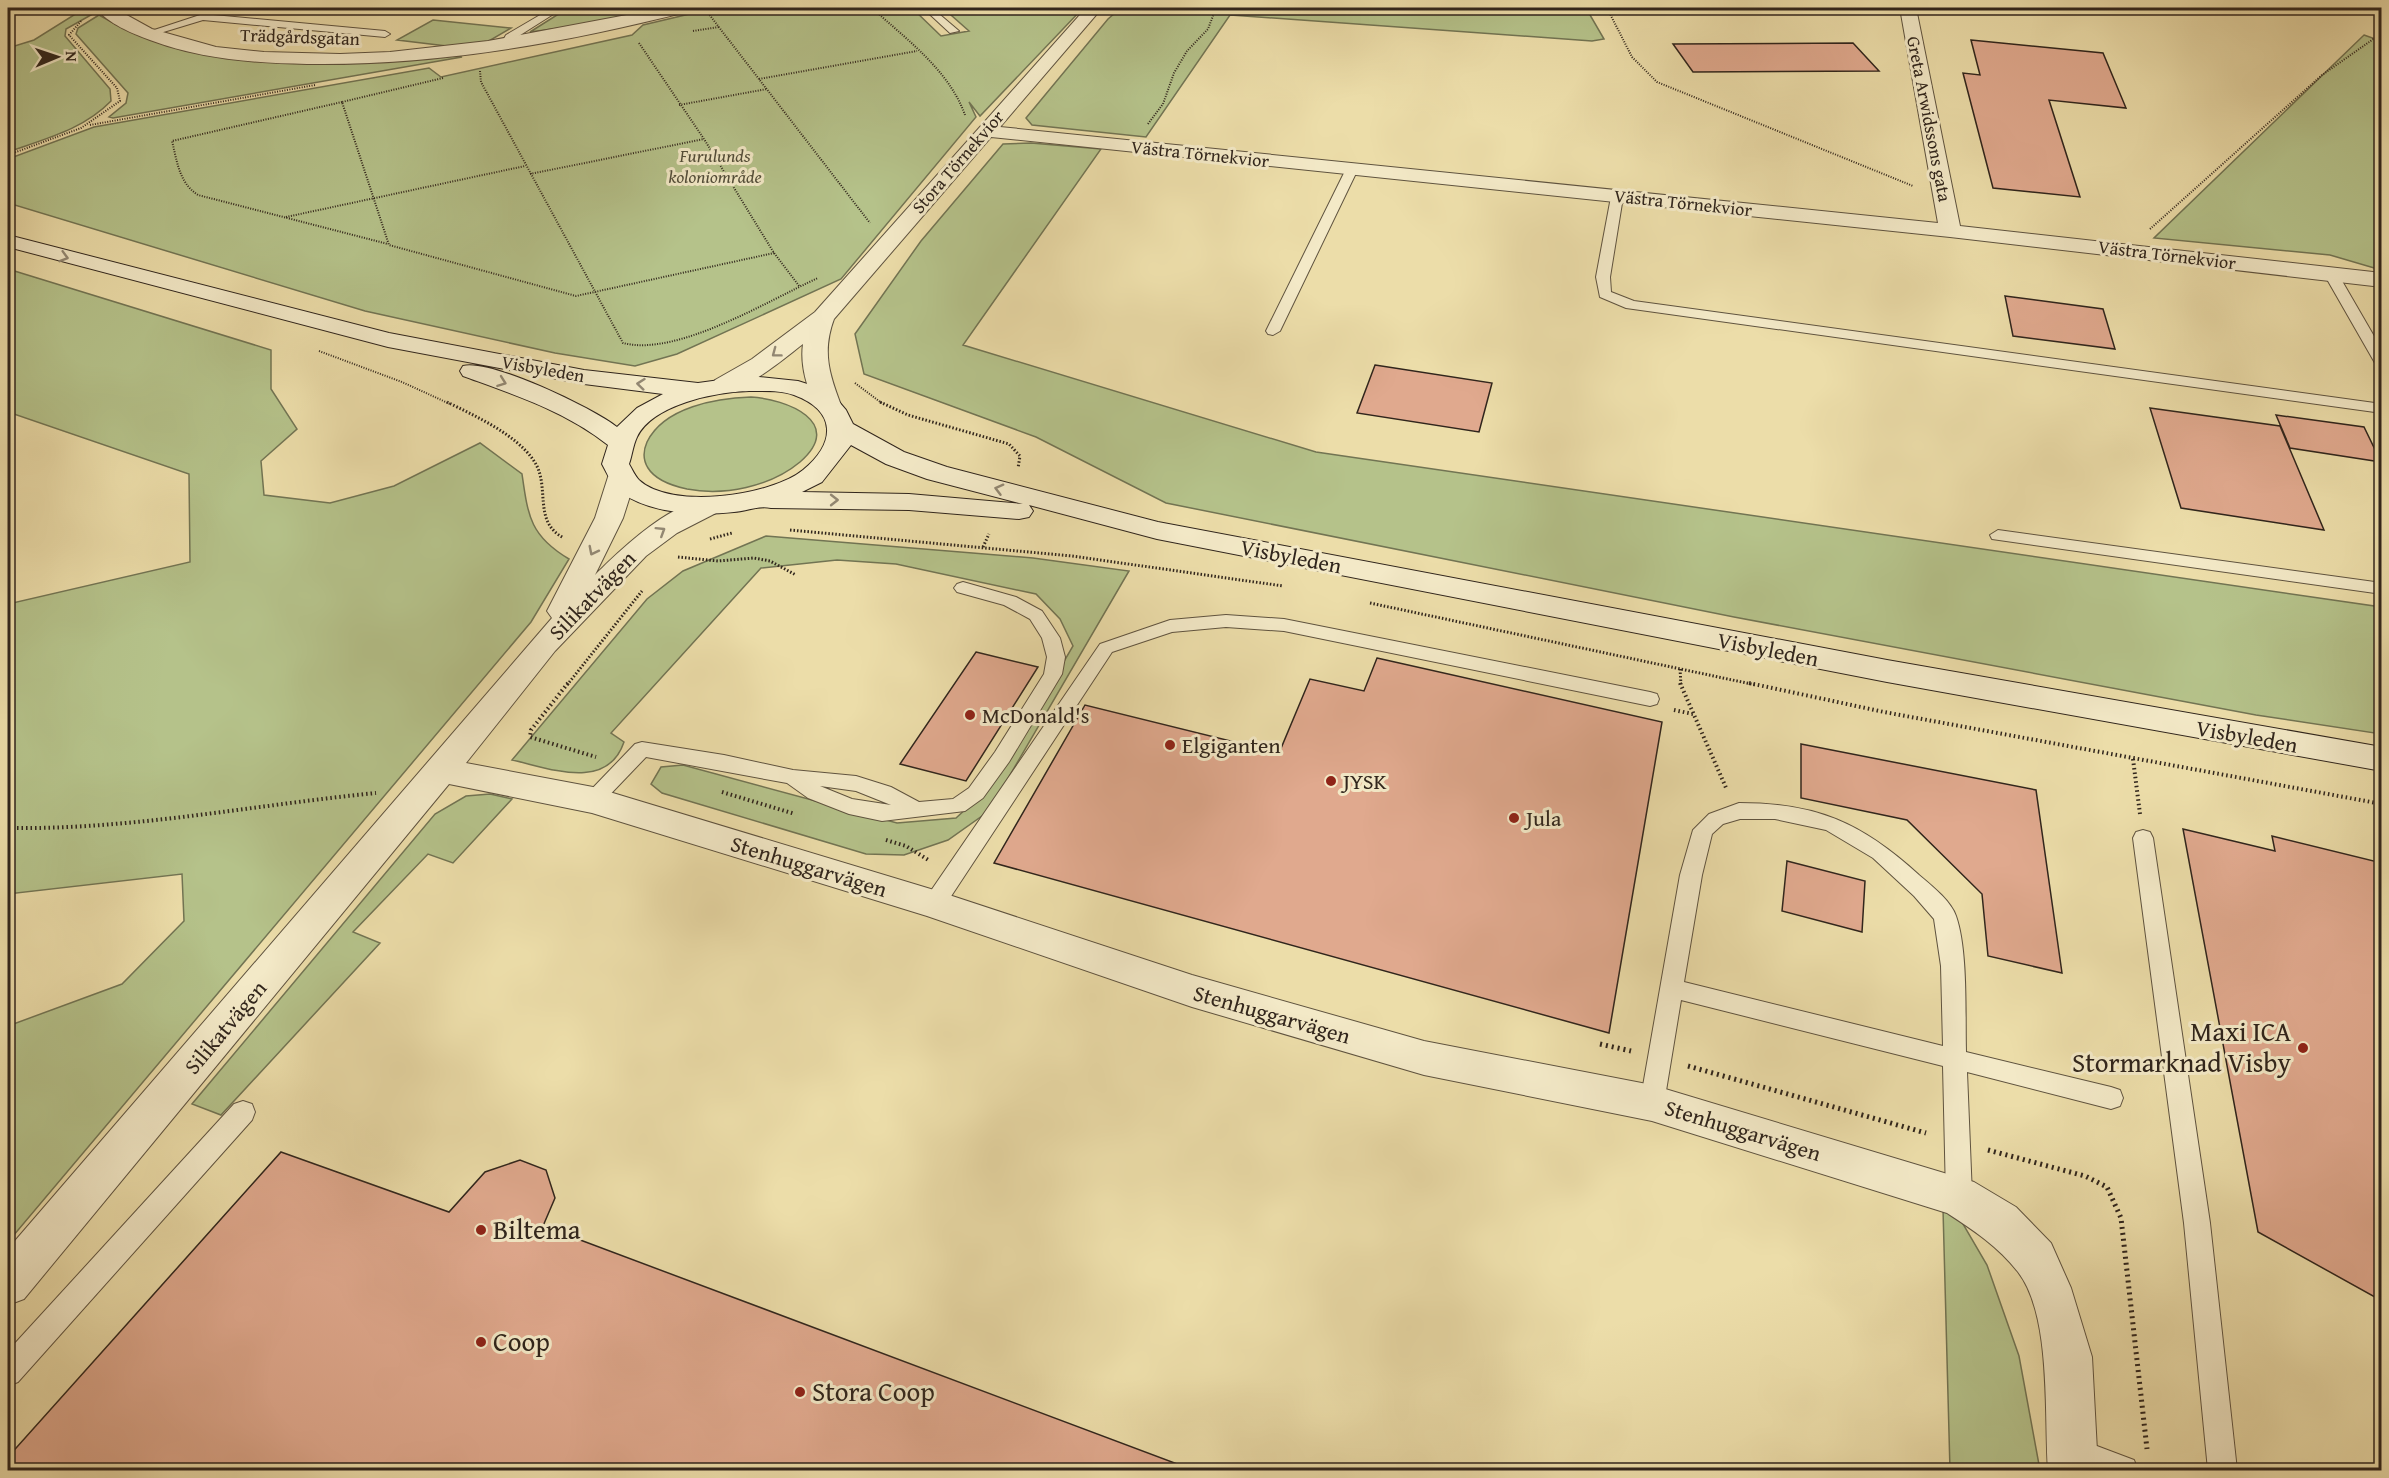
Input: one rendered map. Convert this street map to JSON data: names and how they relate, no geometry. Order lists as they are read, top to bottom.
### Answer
{
  "streets": {
    "street": [
      "Trädgårdsgatan",
      "Greta Arwidssons gata",
      "Västra Törnekvior",
      "Stora Törnekvior",
      "Visbyleden",
      "Silikatvägen",
      "Stenhuggarvägen"
    ]
  },
  "crossings": [
    ["Greta Arwidssons gata", "Västra Törnekvior"],
    ["Västra Törnekvior", "Stora Törnekvior"],
    ["Silikatvägen", "Stenhuggarvägen"]
  ],
  "parks": ["Furulunds koloniområde"],
  "places": [
    "McDonald's",
    "Elgiganten",
    "JYSK",
    "Jula",
    "Maxi ICA Stormarknad Visby",
    "Biltema",
    "Coop",
    "Stora Coop"
  ],
  "north": "right"
}
